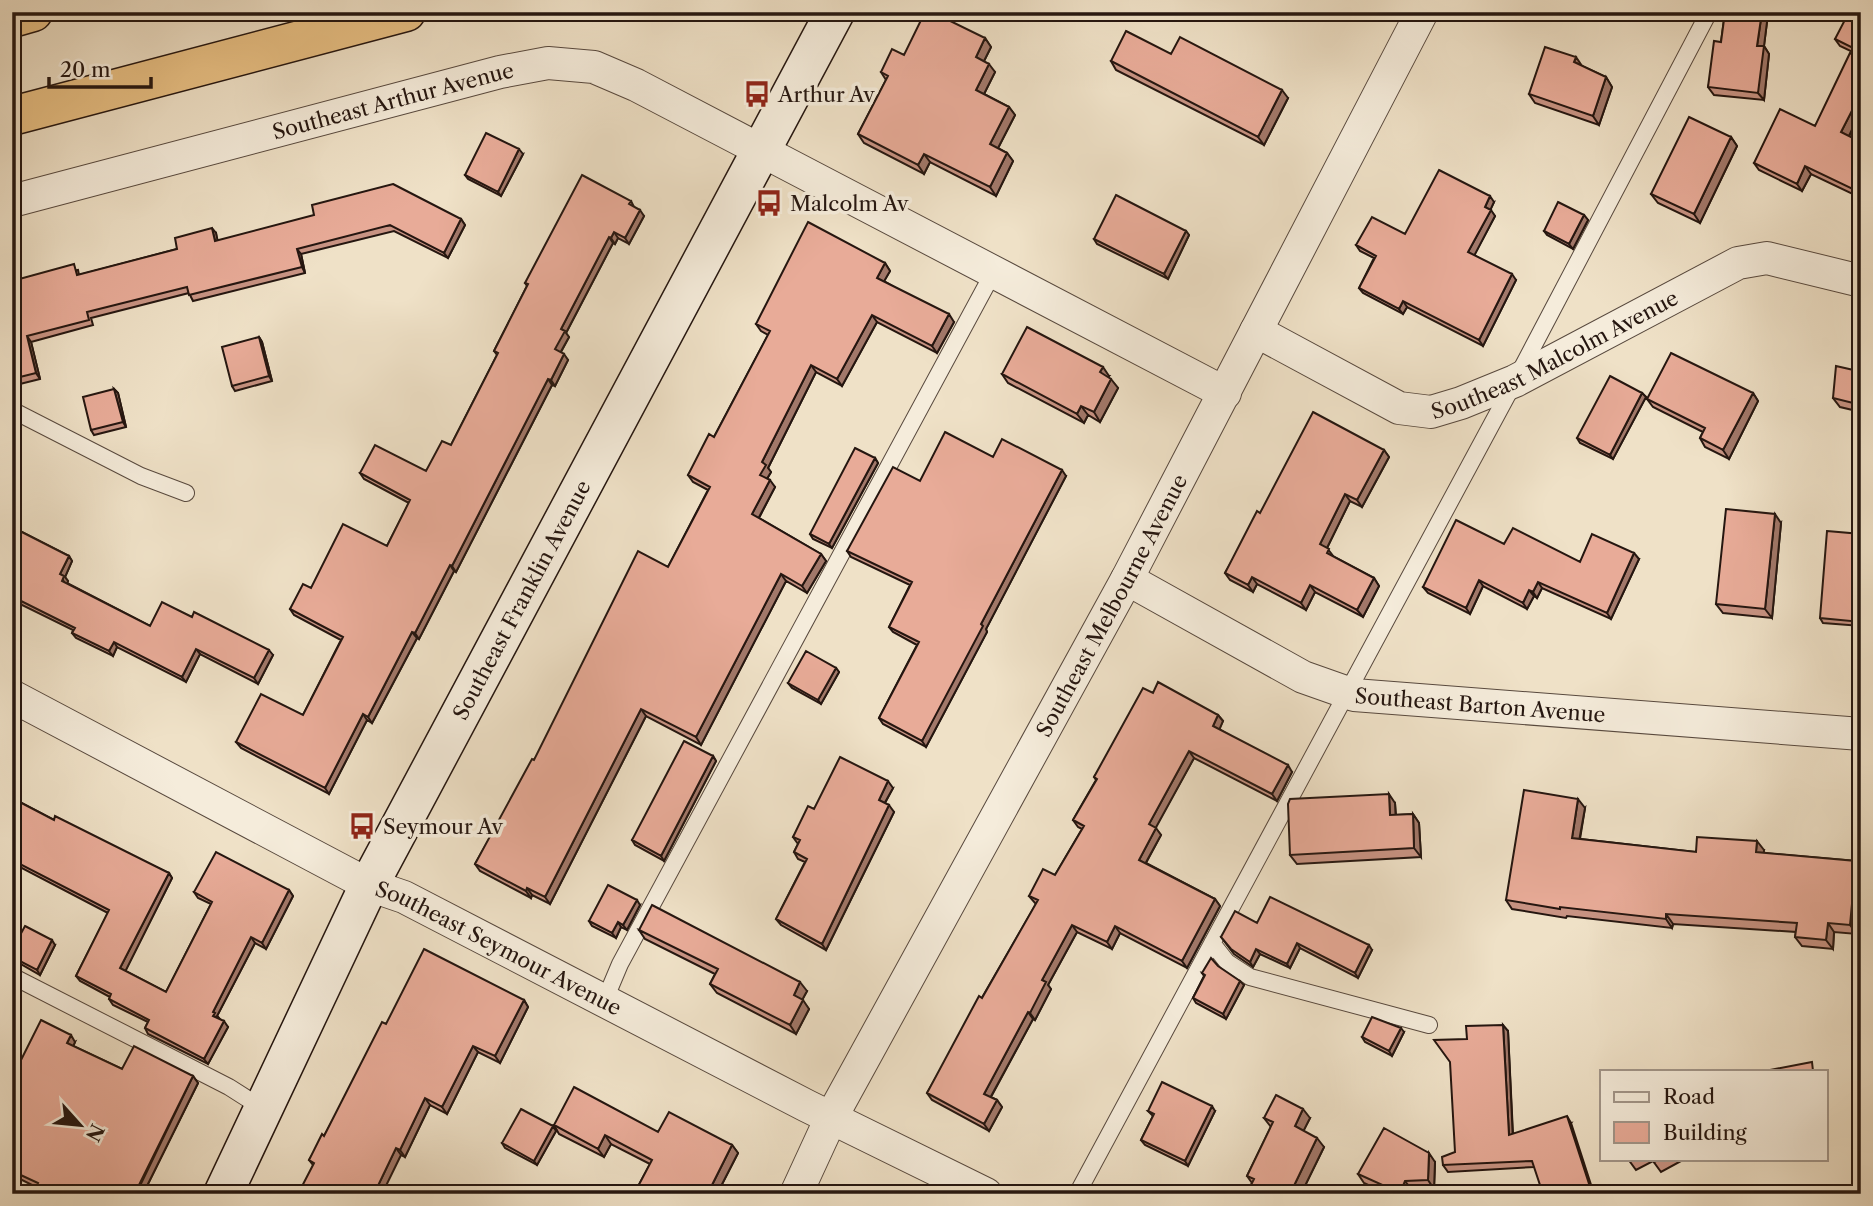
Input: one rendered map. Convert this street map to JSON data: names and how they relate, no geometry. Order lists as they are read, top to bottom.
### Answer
{
  "streets": {
    "street": [
      "Southeast Arthur Avenue",
      "Southeast Malcolm Avenue",
      "Southeast Franklin Avenue",
      "Southeast Melbourne Avenue",
      "Southeast Barton Avenue",
      "Southeast Seymour Avenue"
    ]
  },
  "crossings": [
    ["Southeast Arthur Avenue", "Southeast Franklin Avenue"],
    ["Southeast Malcolm Avenue", "Southeast Melbourne Avenue"],
    ["Southeast Franklin Avenue", "Southeast Seymour Avenue"],
    ["Southeast Melbourne Avenue", "Southeast Barton Avenue"],
    ["Southeast Melbourne Avenue", "Southeast Seymour Avenue"]
  ],
  "places": {
    "bus stop": ["Arthur Av", "Malcolm Av", "Seymour Av"]
  },
  "legend": ["Road", "Building"],
  "scale_bar": "20 m",
  "north": "bottom right"
}
